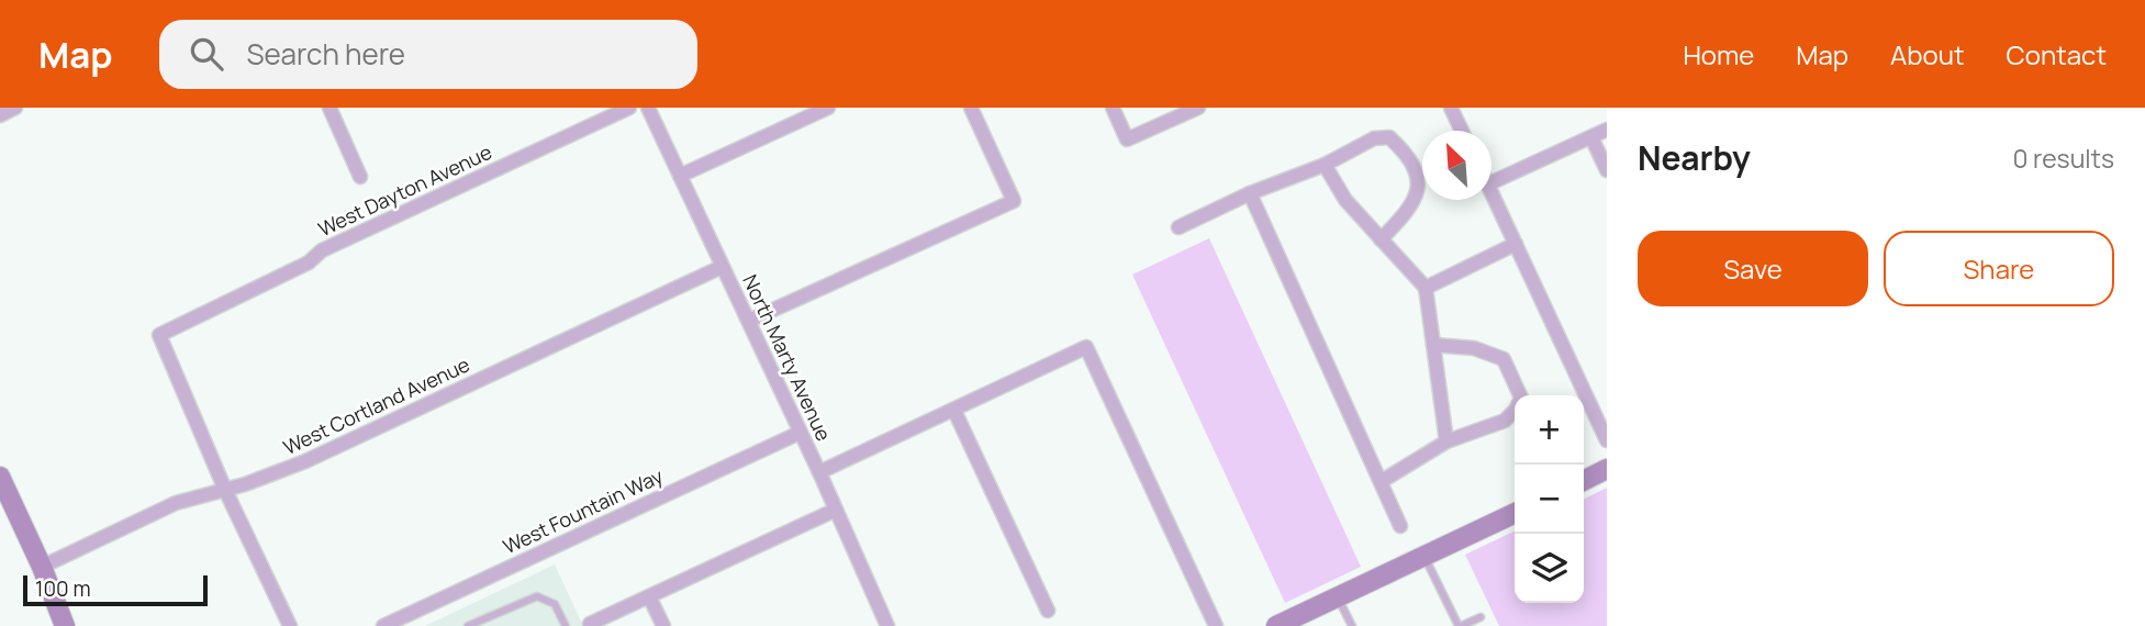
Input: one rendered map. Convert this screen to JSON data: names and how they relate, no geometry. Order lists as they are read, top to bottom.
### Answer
{
  "streets": {
    "street": [
      "West Dayton Avenue",
      "North Marty Avenue",
      "West Cortland Avenue",
      "West Fountain Way"
    ]
  },
  "crossings": [
    ["West Dayton Avenue", "West Cortland Avenue"],
    ["North Marty Avenue", "West Cortland Avenue"],
    ["North Marty Avenue", "West Fountain Way"]
  ],
  "scale_bar": "100 m",
  "north": "top left",
  "page": {
    "header": "Map",
    "search": "Search here",
    "nav": [
      "Home",
      "Map",
      "About",
      "Contact"
    ],
    "heading": ["Nearby", "0 results"],
    "buttons": ["Save", "Share"],
    "map_buttons": ["+", "−"],
    "scale": "100 m"
  }
}
